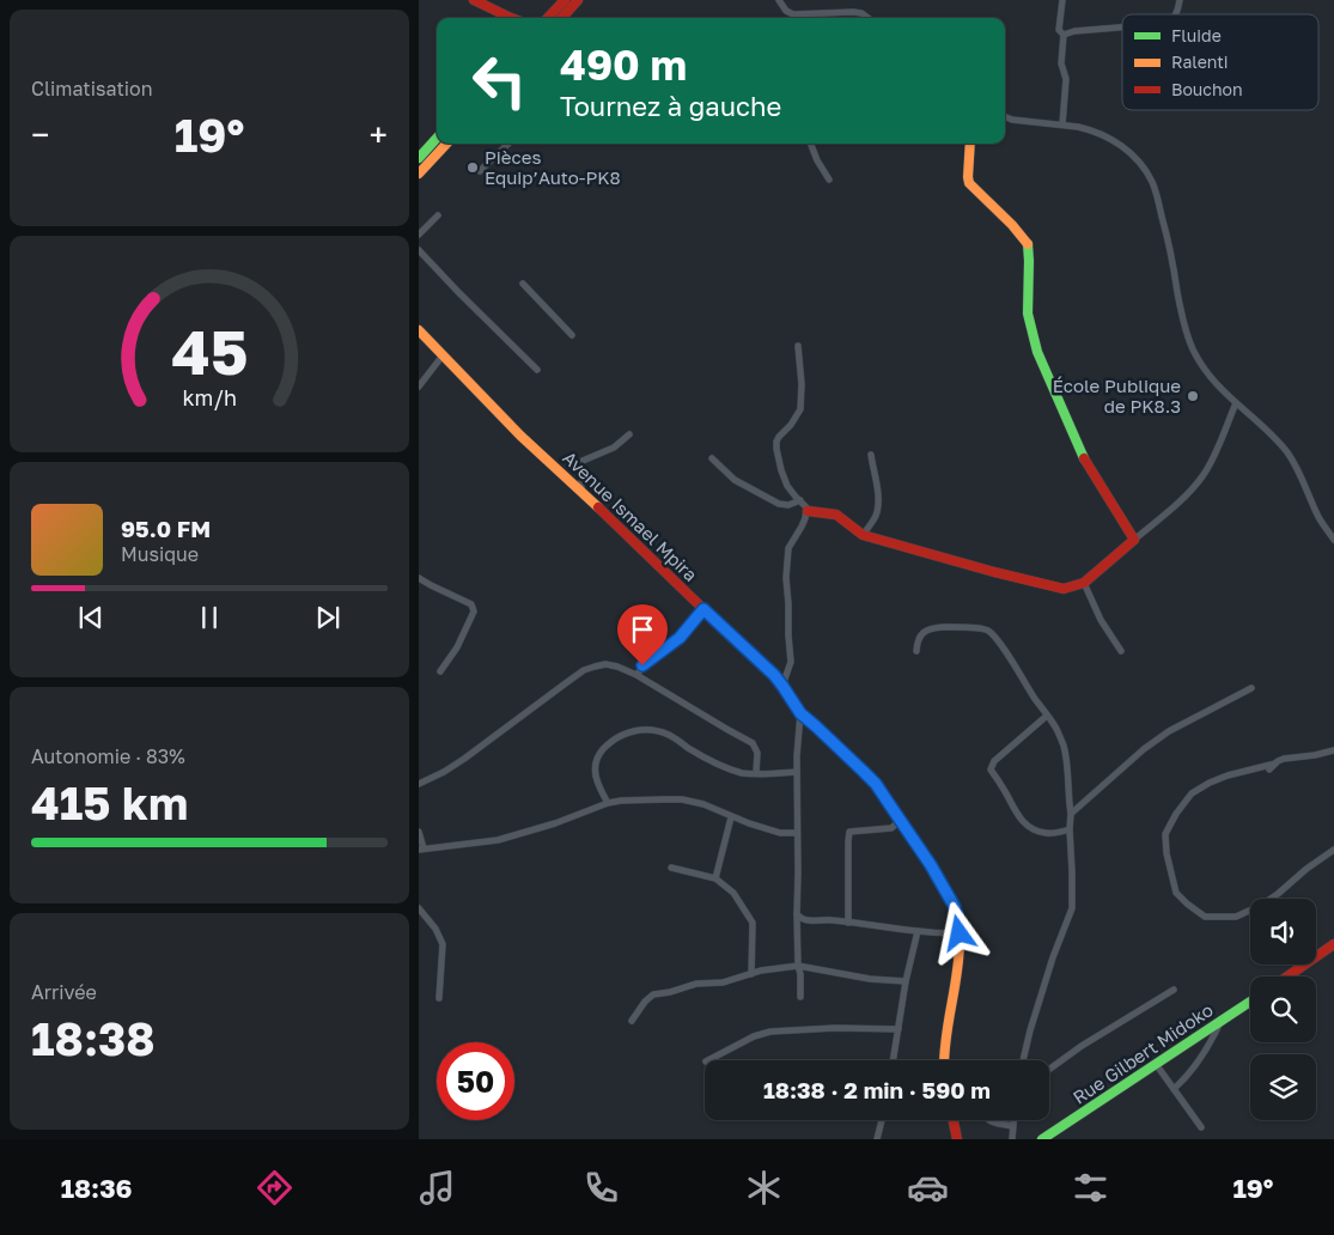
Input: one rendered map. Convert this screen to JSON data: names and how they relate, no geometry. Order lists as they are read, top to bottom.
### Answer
{
  "streets": {
    "main road": ["Avenue Ismael Mpira", "Rue Gilbert Midoko"]
  },
  "places": ["Pièces Equip’Auto-PK8", "École Publique de PK8.3"],
  "legend": ["Fluide", "Ralenti", "Bouchon"],
  "page": {
    "tile": [
      "Climatisation",
      ["Autonomie · 83%", "415 km"],
      ["Arrivée", "18:38"]
    ],
    "turn": ["490 m", "Tournez à gauche"],
    "heat": ["−", "19°", "+"],
    "song": ["95.0 FM", "Musique"],
    "limit": "50",
    "trip": "18:38 · 2 min · 590 m",
    "tabs": ["18:36", "19°"],
    "gauge": ["45", "km/h"]
  }
}
